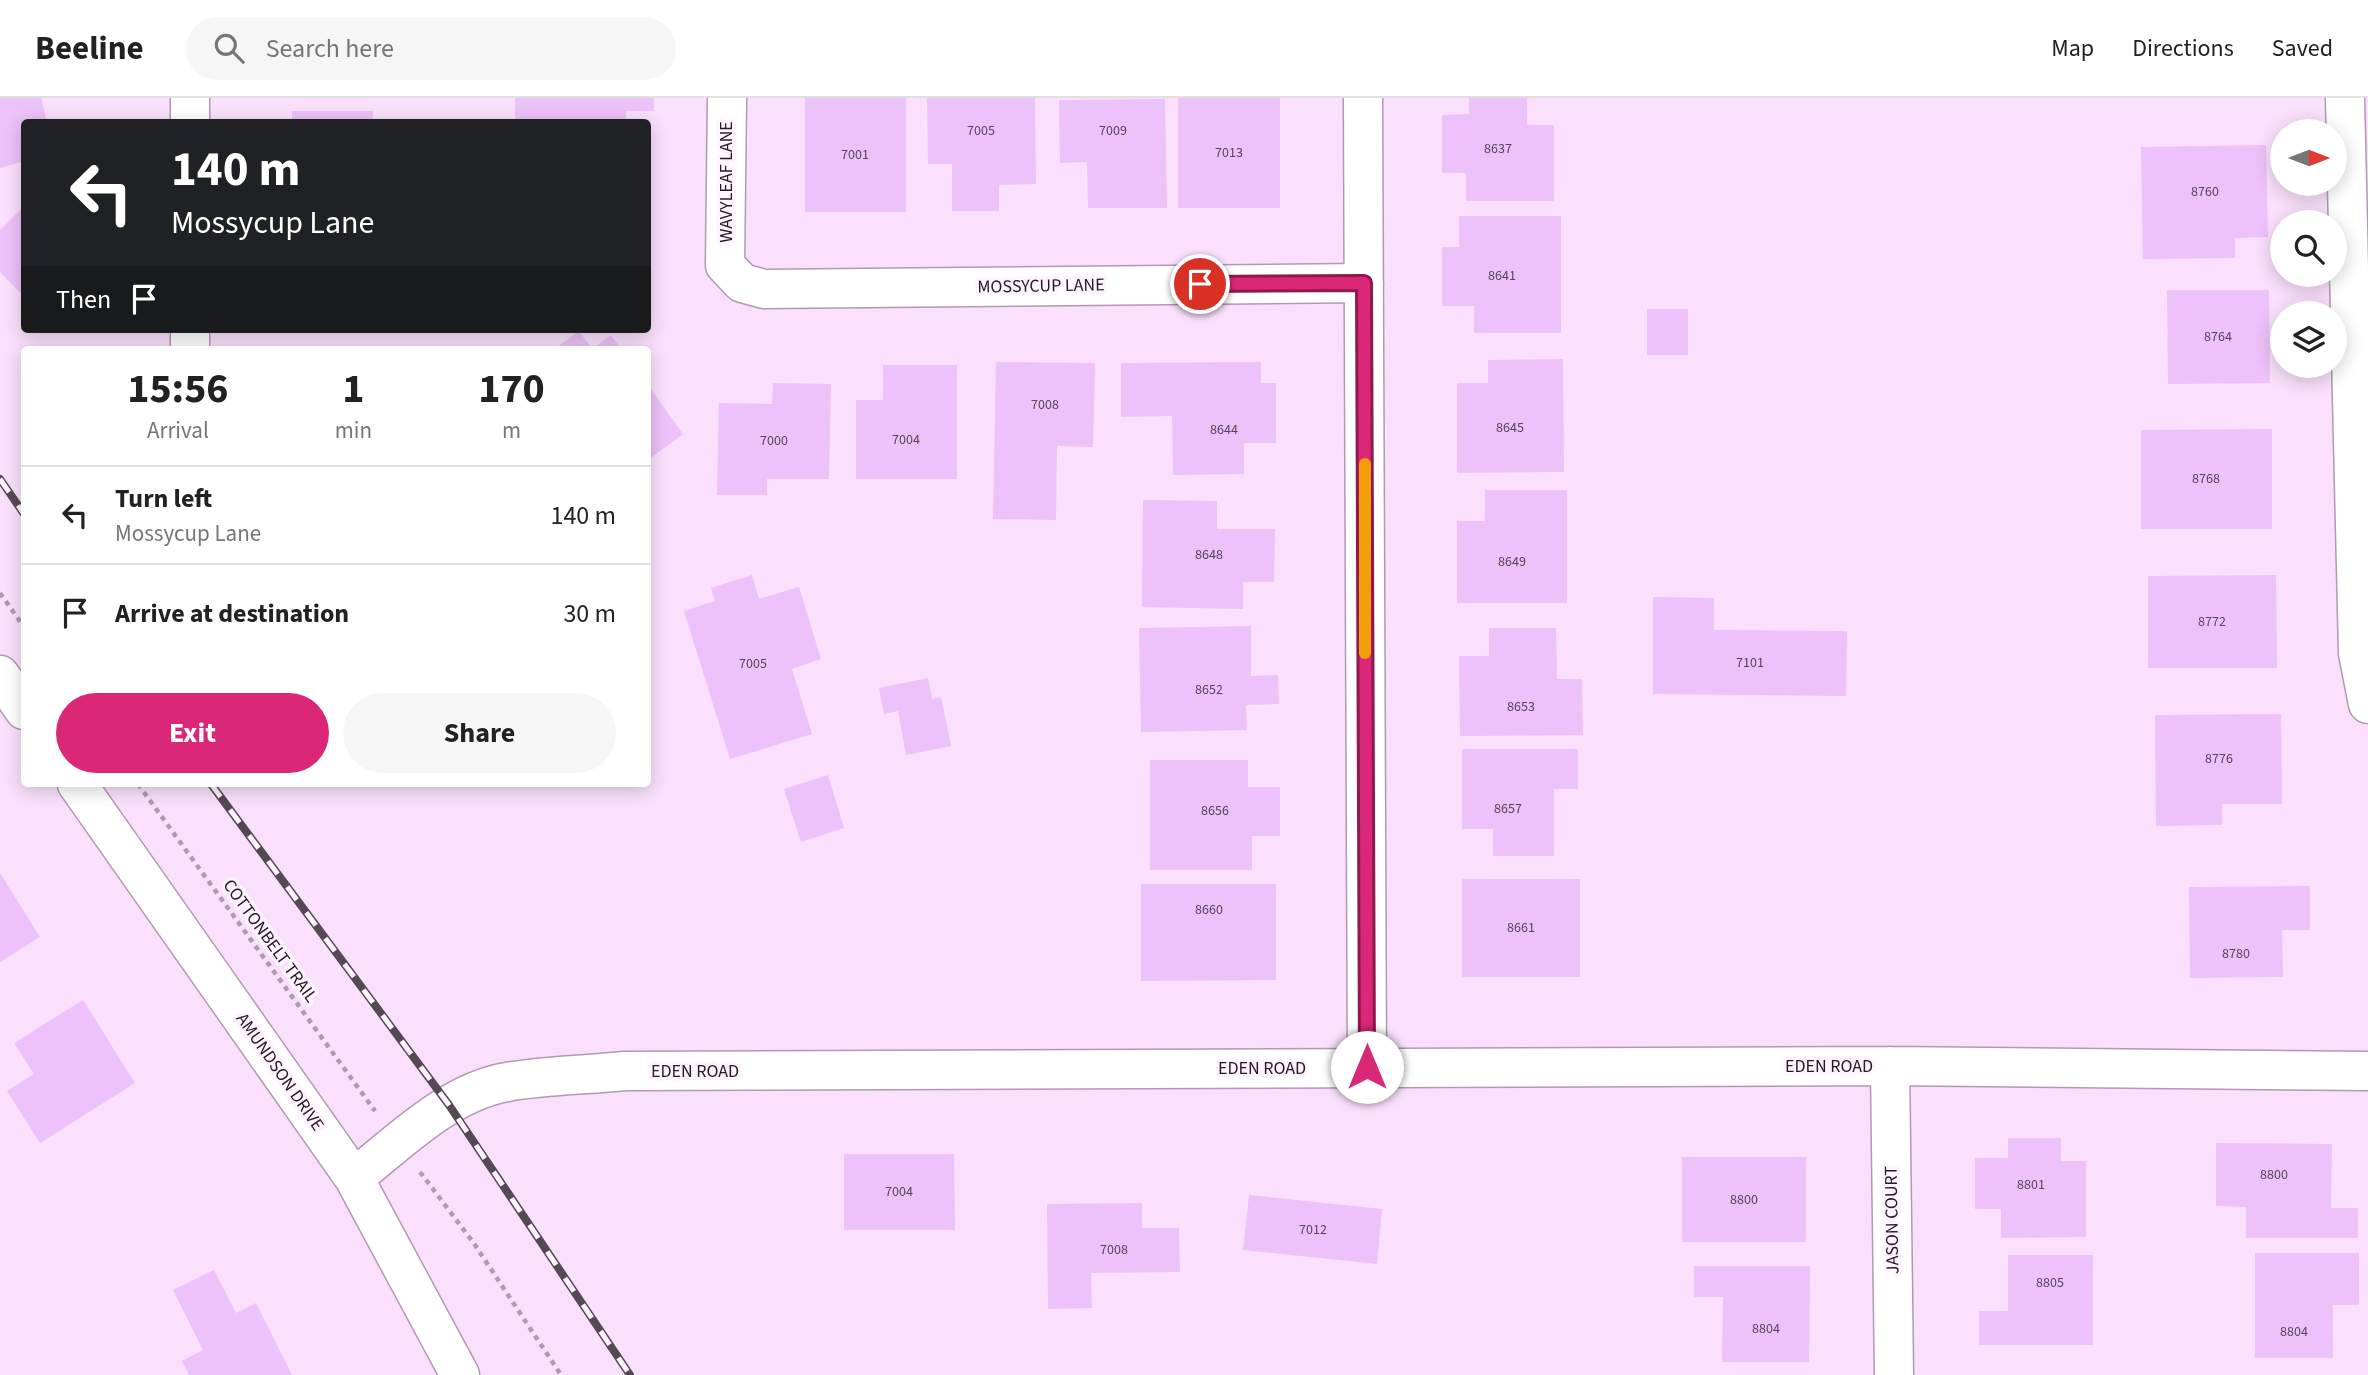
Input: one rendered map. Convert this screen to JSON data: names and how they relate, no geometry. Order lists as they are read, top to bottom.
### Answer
{
  "streets": {
    "street": [
      "WAVYLEAF LANE",
      "MOSSYCUP LANE",
      "EDEN ROAD",
      "AMUNDSON DRIVE",
      "JASON COURT"
    ],
    "path": ["COTTONBELT TRAIL"]
  },
  "crossings": [
    ["WAVYLEAF LANE", "MOSSYCUP LANE"],
    ["EDEN ROAD", "AMUNDSON DRIVE"],
    ["EDEN ROAD", "JASON COURT"]
  ],
  "house_numbers": [
    "7005",
    "7009",
    "8637",
    "7013",
    "7001",
    "8760",
    "8641",
    "8764",
    "7008",
    "8645",
    "8644",
    "7004",
    "7000",
    "8768",
    "8648",
    "8649",
    "8772",
    "7101",
    "7005",
    "8652",
    "8653",
    "8776",
    "8657",
    "8656",
    "8660",
    "8661",
    "8780",
    "8800",
    "8801",
    "7004",
    "8800",
    "7012",
    "7008",
    "8805",
    "8804",
    "8804"
  ],
  "north": "right",
  "page": {
    "header": "Beeline",
    "search": "Search here",
    "nav": ["Map", "Directions", "Saved"],
    "turn": ["140 m", "Mossycup Lane"],
    "then": "Then",
    "eta": [
      "15:56",
      "Arrival",
      "1",
      "min",
      "170",
      "m"
    ],
    "list": [
      {
        "name": "Turn left",
        "note": "Mossycup Lane",
        "value": "140 m"
      },
      {
        "name": "Arrive at destination",
        "value": "30 m"
      }
    ],
    "buttons": ["Exit", "Share"]
  }
}
